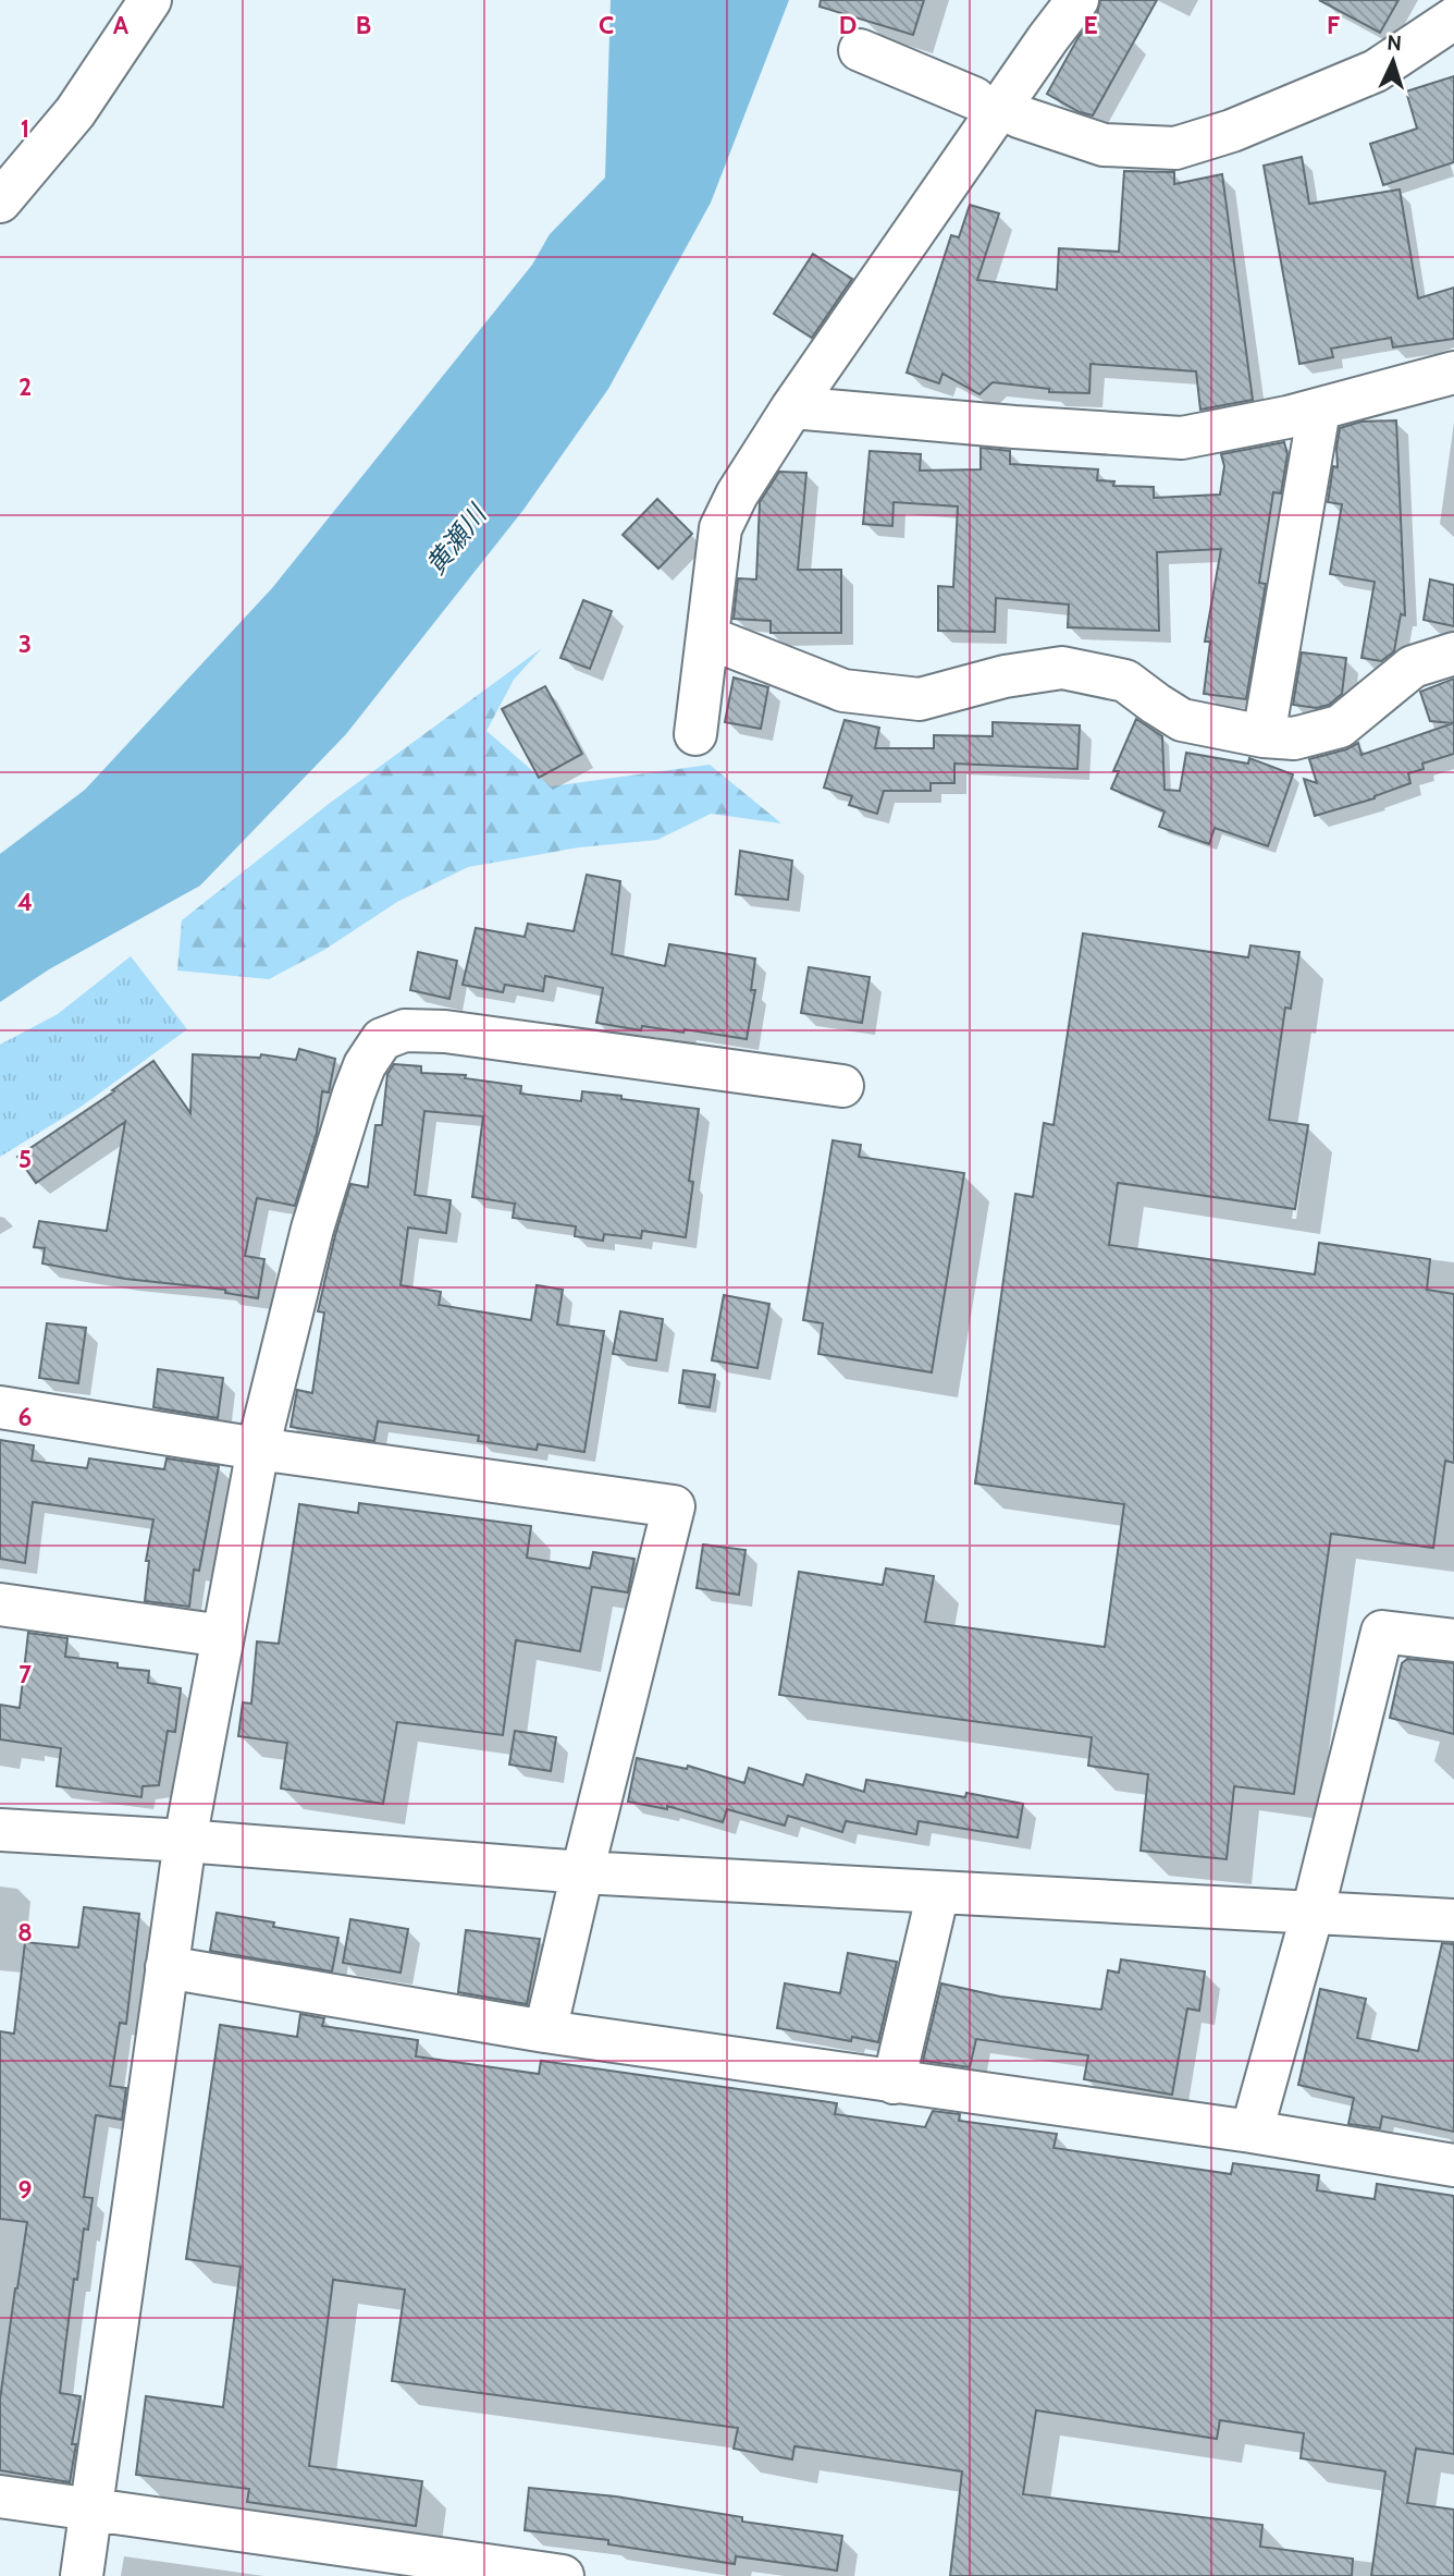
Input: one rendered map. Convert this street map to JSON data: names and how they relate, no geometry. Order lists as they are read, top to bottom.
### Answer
{
  "water": ["黄瀬川"],
  "north": "top",
  "grid": {
    "columns": [
      "A",
      "B",
      "C",
      "D",
      "E",
      "F"
    ],
    "rows": [
      "1",
      "2",
      "3",
      "4",
      "5",
      "6",
      "7",
      "8",
      "9"
    ]
  }
}
